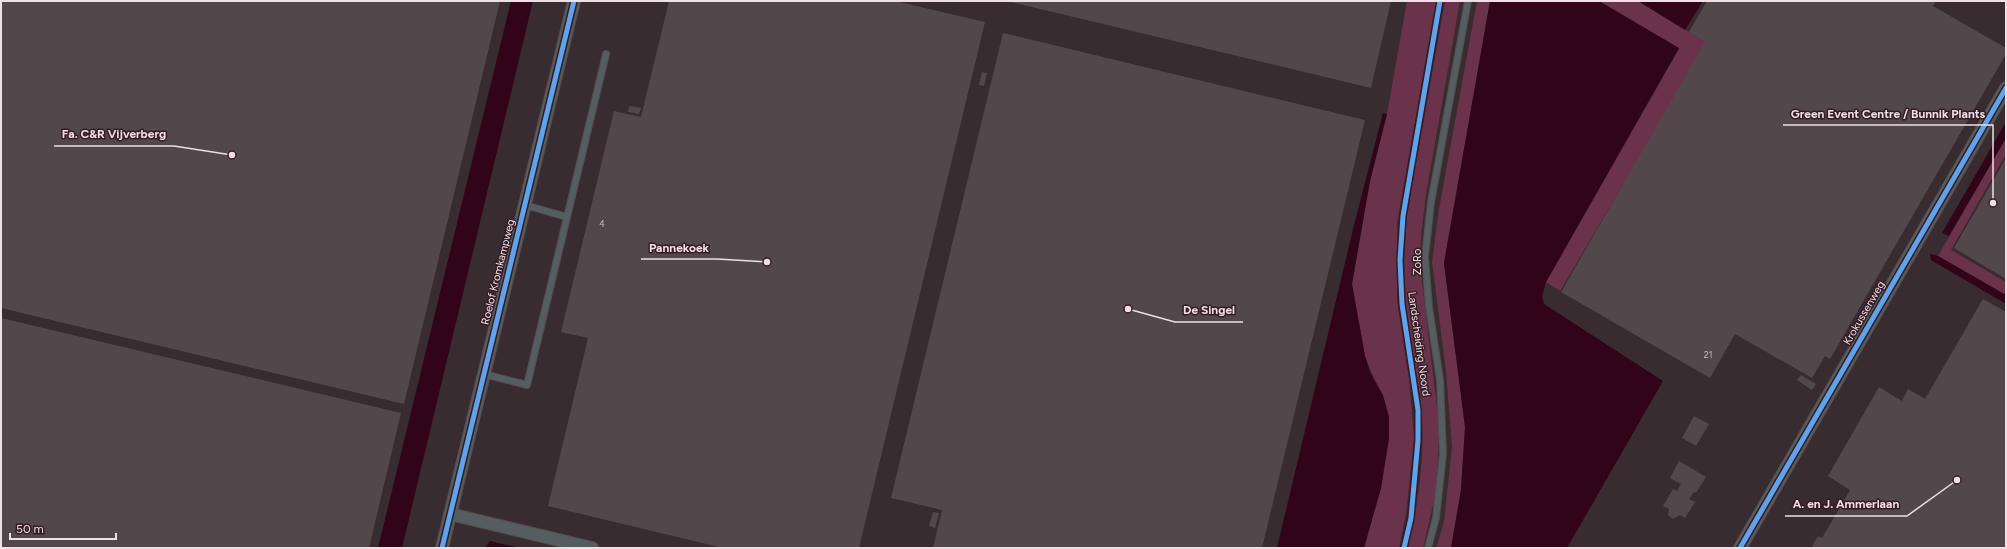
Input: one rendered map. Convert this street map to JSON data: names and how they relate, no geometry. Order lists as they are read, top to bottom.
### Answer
{
  "streets": {
    "street": ["Roelof Kromkampweg", "Krokussenweg"],
    "lane": ["ZoRo"],
    "cycle path": ["Landscheiding Noord"]
  },
  "places": [
    "Fa. C&R Vijverberg",
    "Green Event Centre / Bunnik Plants",
    "Pannekoek",
    "De Singel",
    "A. en J. Ammerlaan"
  ],
  "house_numbers": ["4", "21"],
  "scale_bar": "50 m"
}
